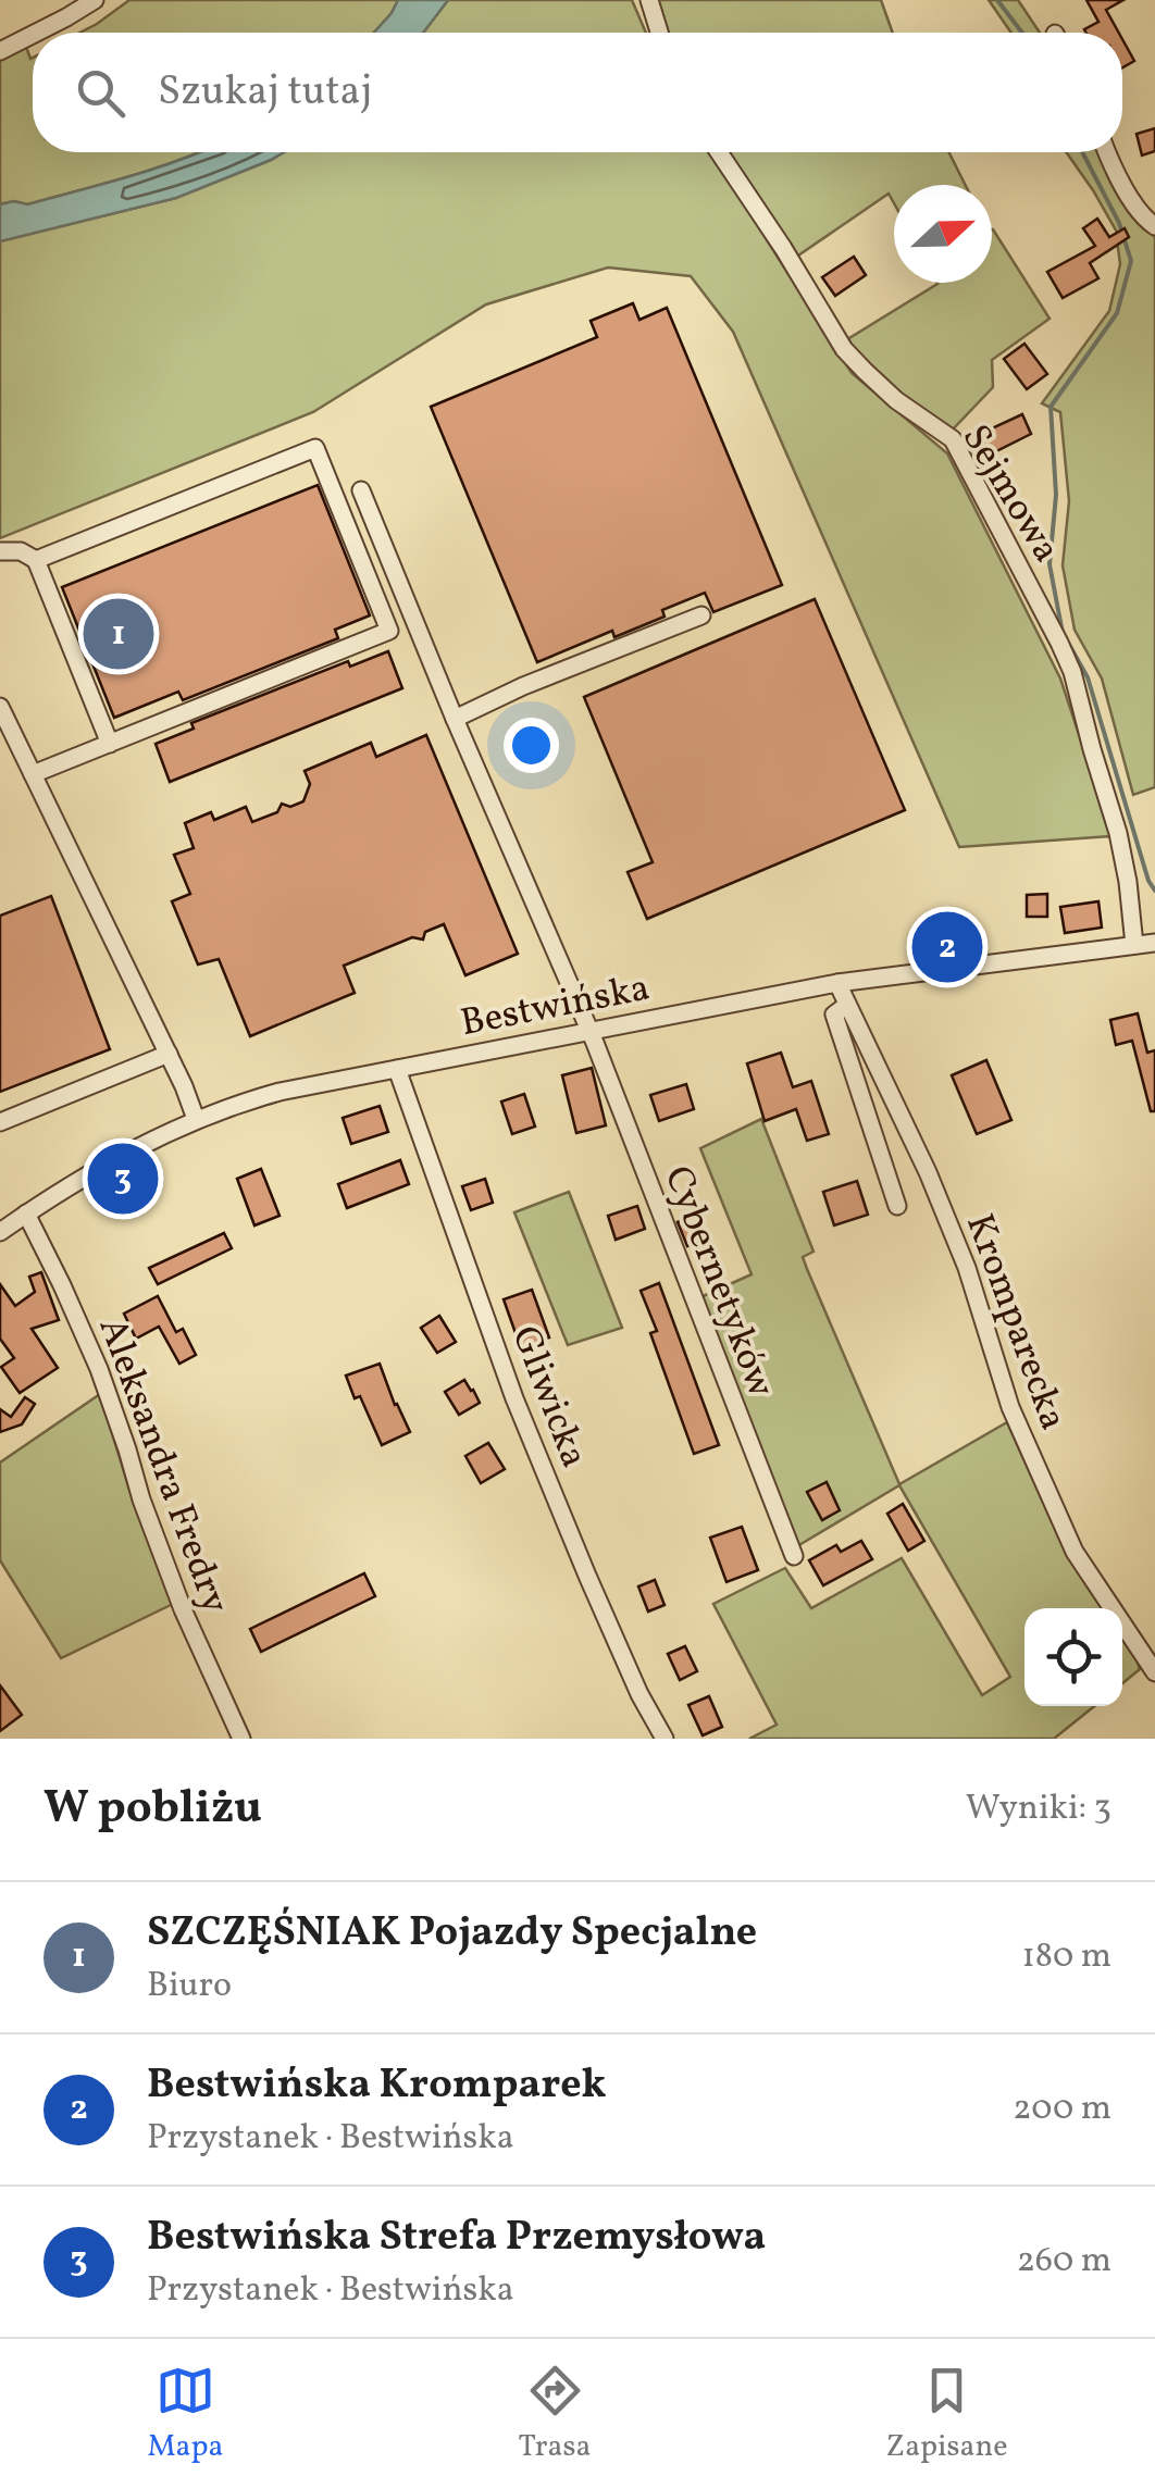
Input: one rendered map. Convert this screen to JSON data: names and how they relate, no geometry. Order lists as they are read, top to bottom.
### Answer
{
  "streets": {
    "street": [
      "Sejmowa",
      "Bestwińska",
      "Cybernetyków",
      "Kromparecka",
      "Gliwicka",
      "Aleksandra Fredry"
    ]
  },
  "crossings": [
    ["Sejmowa", "Bestwińska"],
    ["Bestwińska", "Cybernetyków"],
    ["Bestwińska", "Kromparecka"],
    ["Bestwińska", "Gliwicka"],
    ["Bestwińska", "Aleksandra Fredry"]
  ],
  "north": "right",
  "page": {
    "search": "Szukaj tutaj",
    "pins": ["1", "2", "3"],
    "heading": ["W pobliżu", "Wyniki: 3"],
    "list": [
      {
        "mark": "1",
        "name": "SZCZĘŚNIAK Pojazdy Specjalne",
        "note": "Biuro",
        "value": "180 m"
      },
      {
        "mark": "2",
        "name": "Bestwińska Kromparek",
        "note": "Przystanek · Bestwińska",
        "value": "200 m"
      },
      {
        "mark": "3",
        "name": "Bestwińska Strefa Przemysłowa",
        "note": "Przystanek · Bestwińska",
        "value": "260 m"
      }
    ],
    "nav": ["Mapa", "Trasa", "Zapisane"]
  }
}
